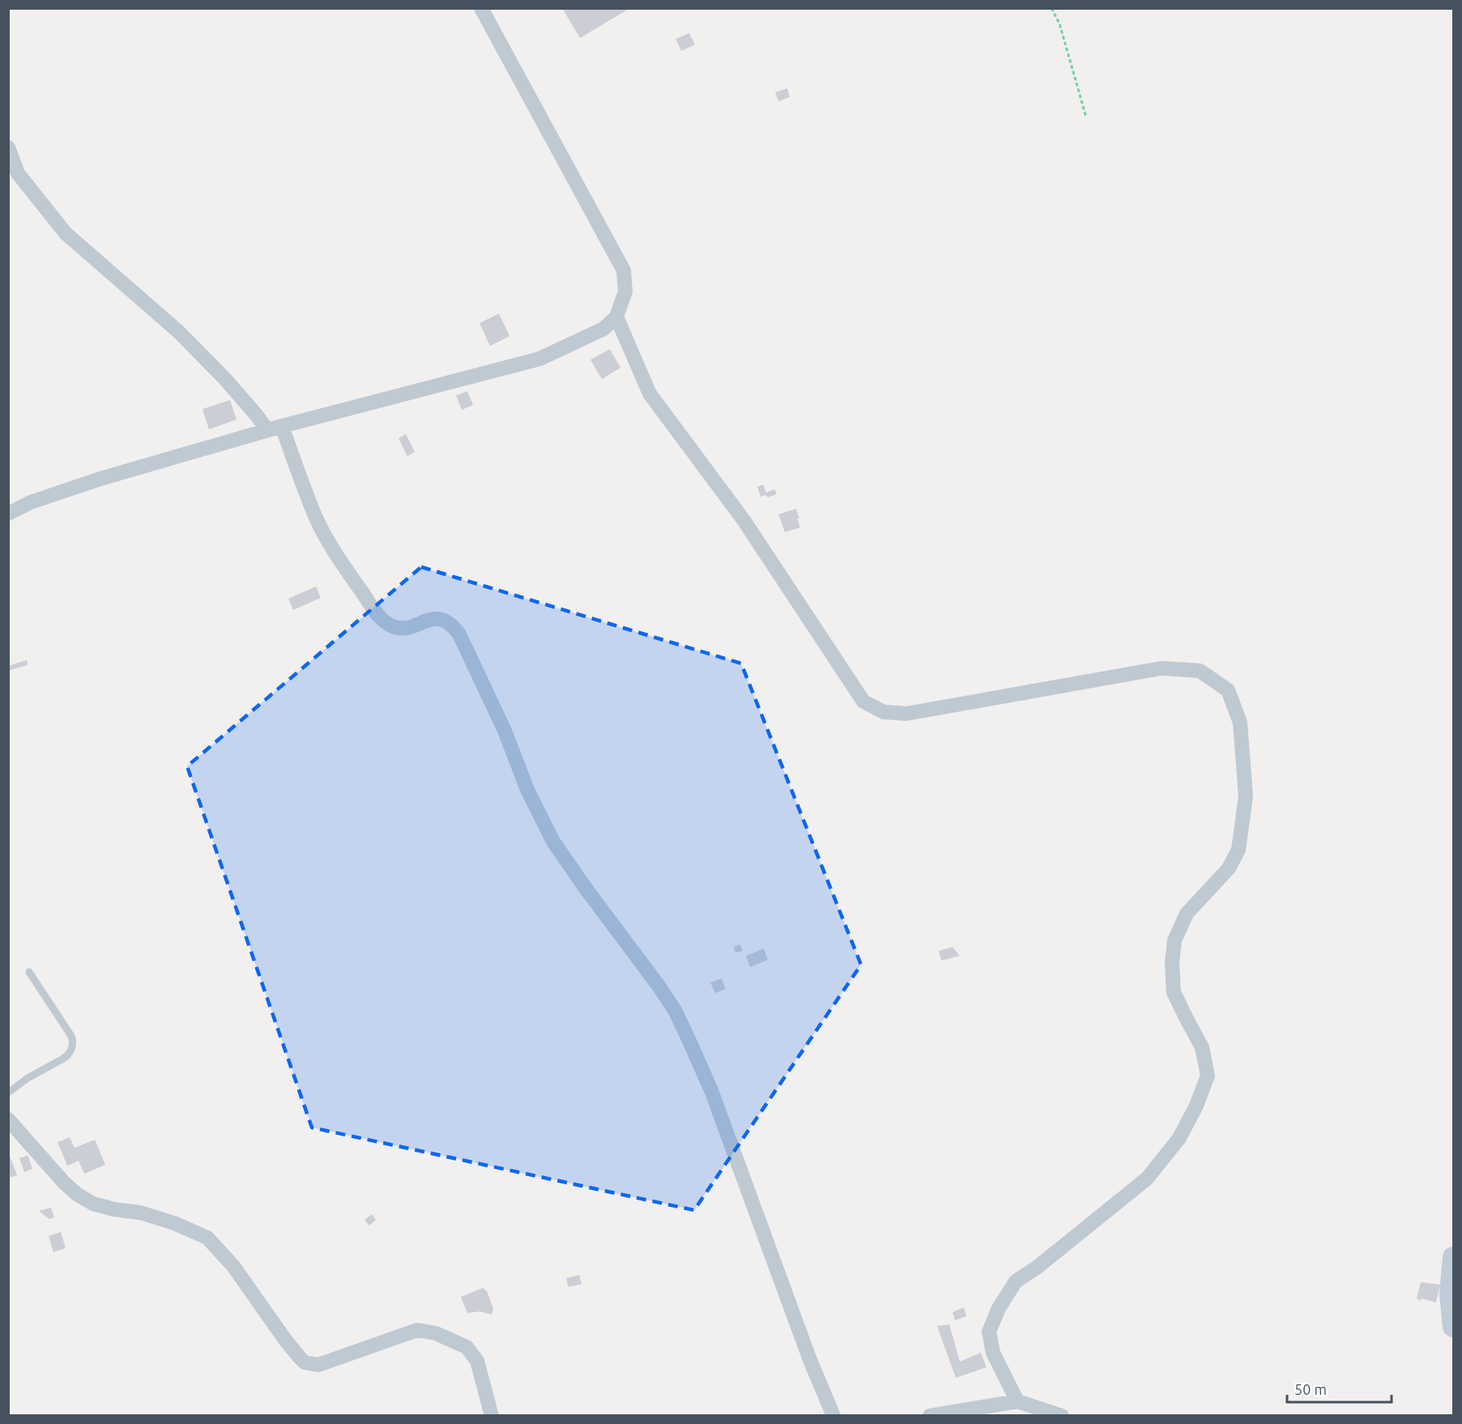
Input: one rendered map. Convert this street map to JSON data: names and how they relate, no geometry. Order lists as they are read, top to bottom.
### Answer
{
  "scale_bar": "50 m"
}
